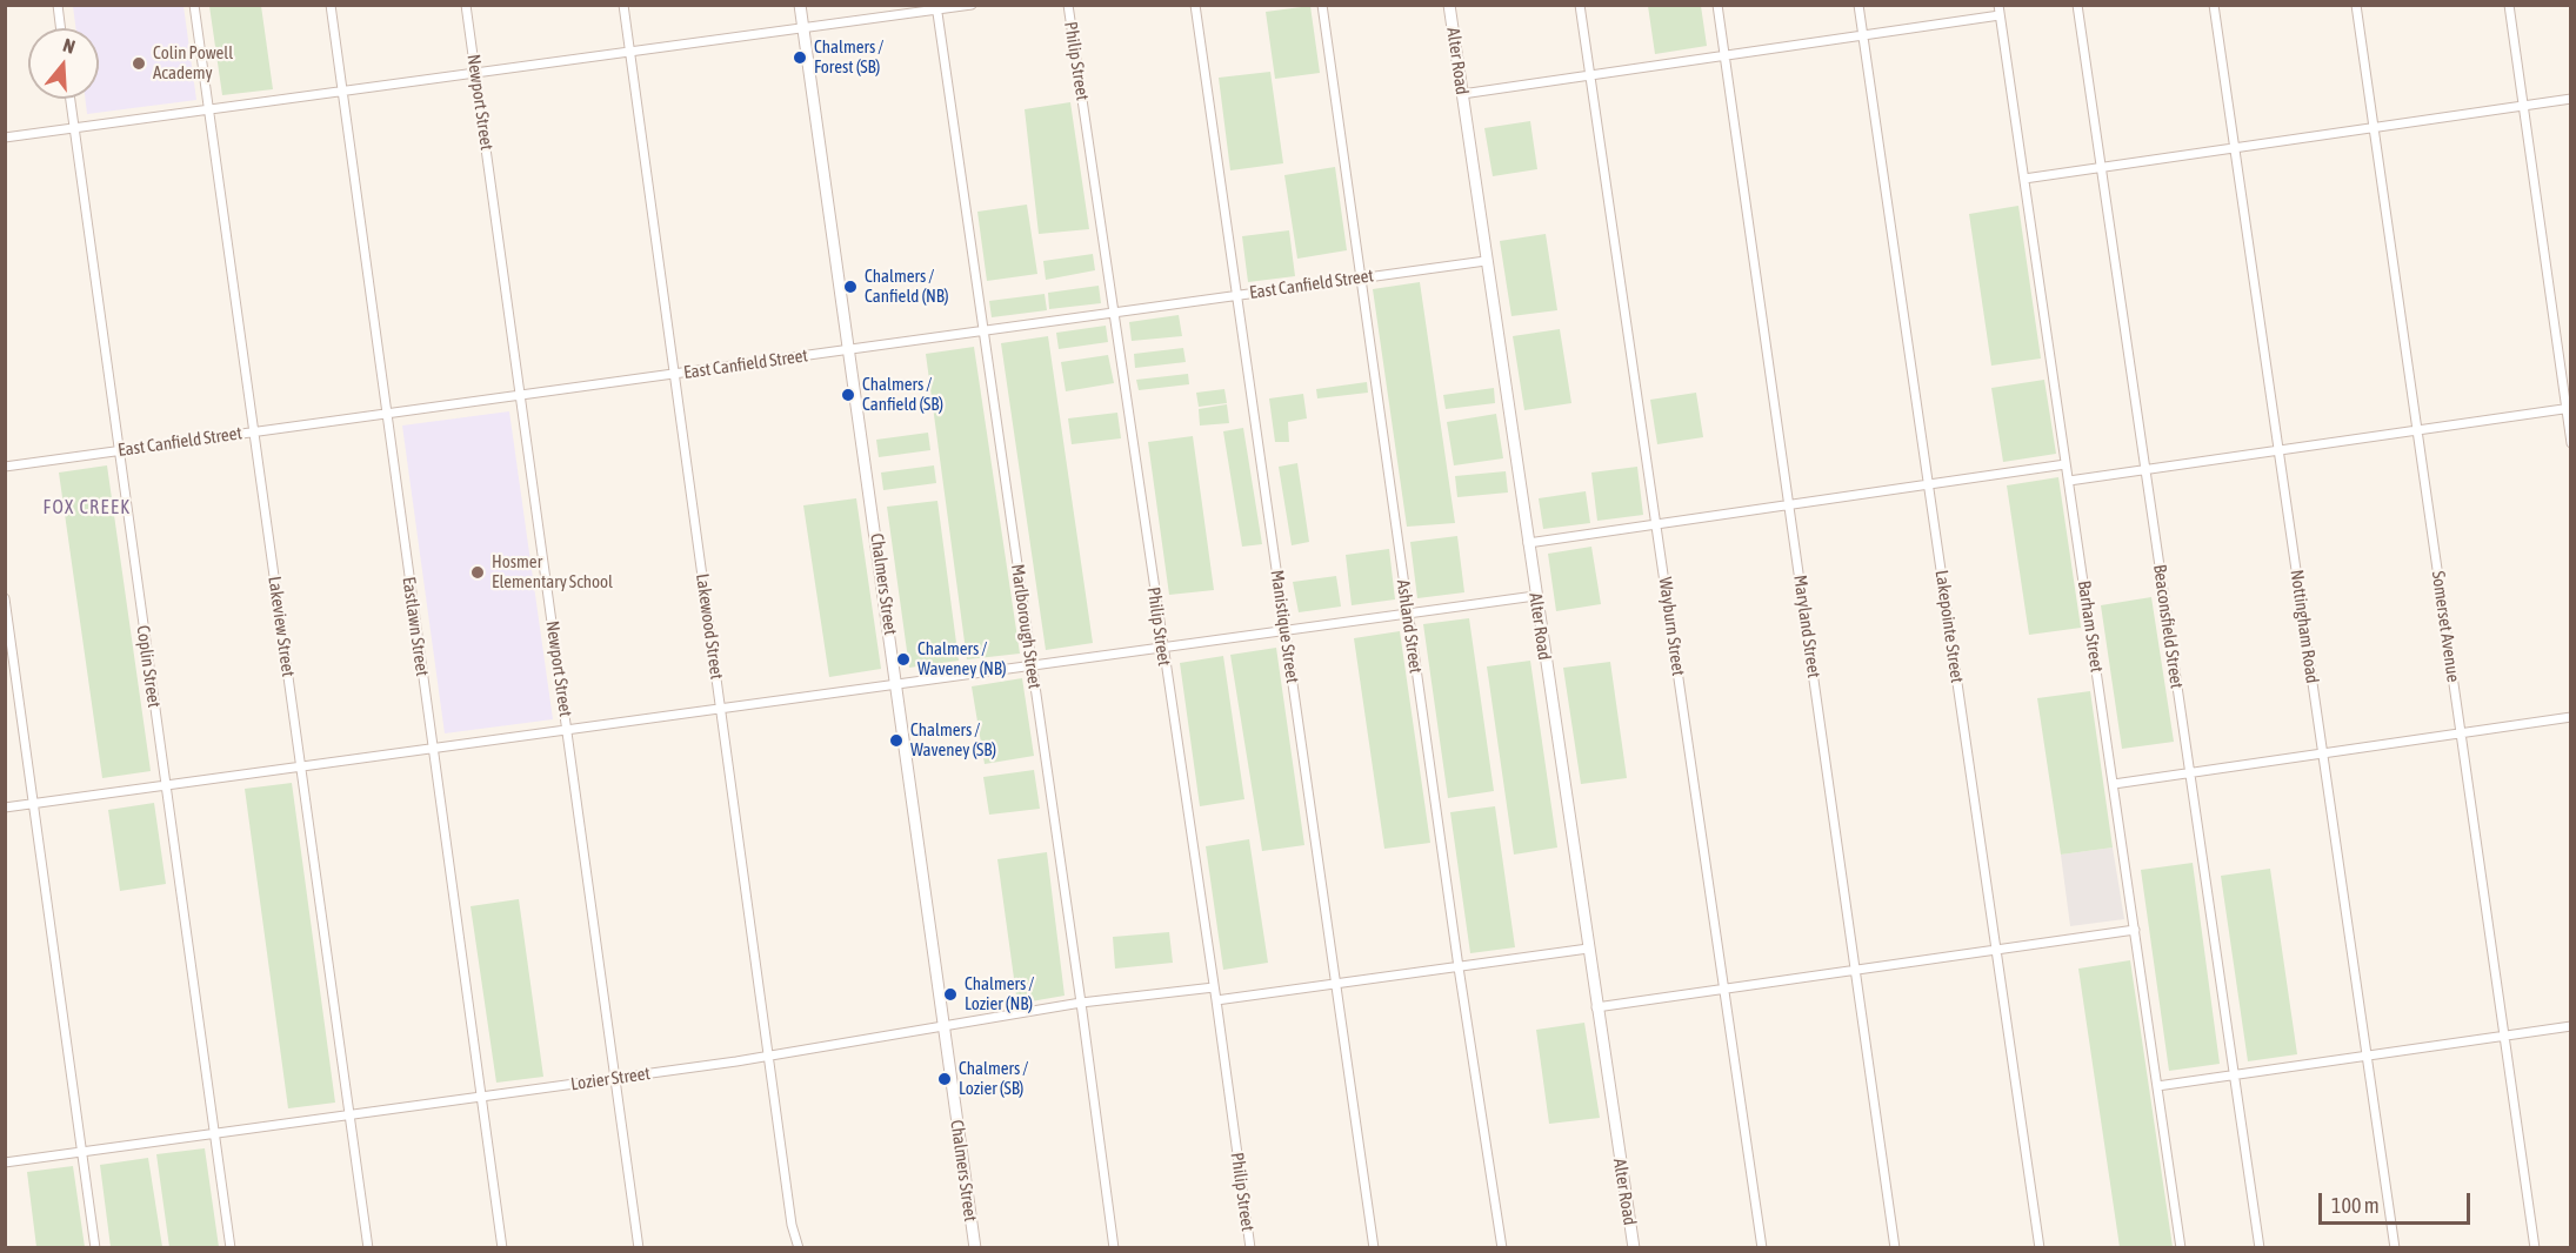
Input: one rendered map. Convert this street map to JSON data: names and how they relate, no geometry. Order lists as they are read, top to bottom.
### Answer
{
  "streets": {
    "street": [
      "Philip Street",
      "Alter Road",
      "Newport Street",
      "East Canfield Street",
      "Chalmers Street",
      "Lakeview Street",
      "Eastlawn Street",
      "Lakewood Street",
      "Marlborough Street",
      "Manistique Street",
      "Ashland Street",
      "Wayburn Street",
      "Maryland Street",
      "Lakepointe Street",
      "Barham Street",
      "Beaconsfield Street",
      "Nottingham Road",
      "Somerset Avenue",
      "Coplin Street",
      "Lozier Street"
    ]
  },
  "crossings": [
    ["Philip Street", "East Canfield Street"],
    ["Philip Street", "Lozier Street"],
    ["Alter Road", "East Canfield Street"],
    ["Newport Street", "East Canfield Street"],
    ["Newport Street", "Lozier Street"],
    ["East Canfield Street", "Chalmers Street"],
    ["East Canfield Street", "Lakeview Street"],
    ["East Canfield Street", "Eastlawn Street"],
    ["East Canfield Street", "Lakewood Street"],
    ["East Canfield Street", "Marlborough Street"],
    ["East Canfield Street", "Manistique Street"],
    ["East Canfield Street", "Ashland Street"],
    ["East Canfield Street", "Coplin Street"],
    ["Chalmers Street", "Lozier Street"],
    ["Lakeview Street", "Lozier Street"],
    ["Eastlawn Street", "Lozier Street"],
    ["Lakewood Street", "Lozier Street"],
    ["Marlborough Street", "Lozier Street"],
    ["Coplin Street", "Lozier Street"]
  ],
  "districts": ["FOX CREEK"],
  "places": [
    "Chalmers / Forest (SB)",
    "Colin Powell Academy",
    "Chalmers / Canfield (NB)",
    "Chalmers / Canfield (SB)",
    "Hosmer Elementary School",
    "Chalmers / Waveney (NB)",
    "Chalmers / Waveney (SB)",
    "Chalmers / Lozier (NB)",
    "Chalmers / Lozier (SB)"
  ],
  "scale_bar": "100 m",
  "north": "top"
}
